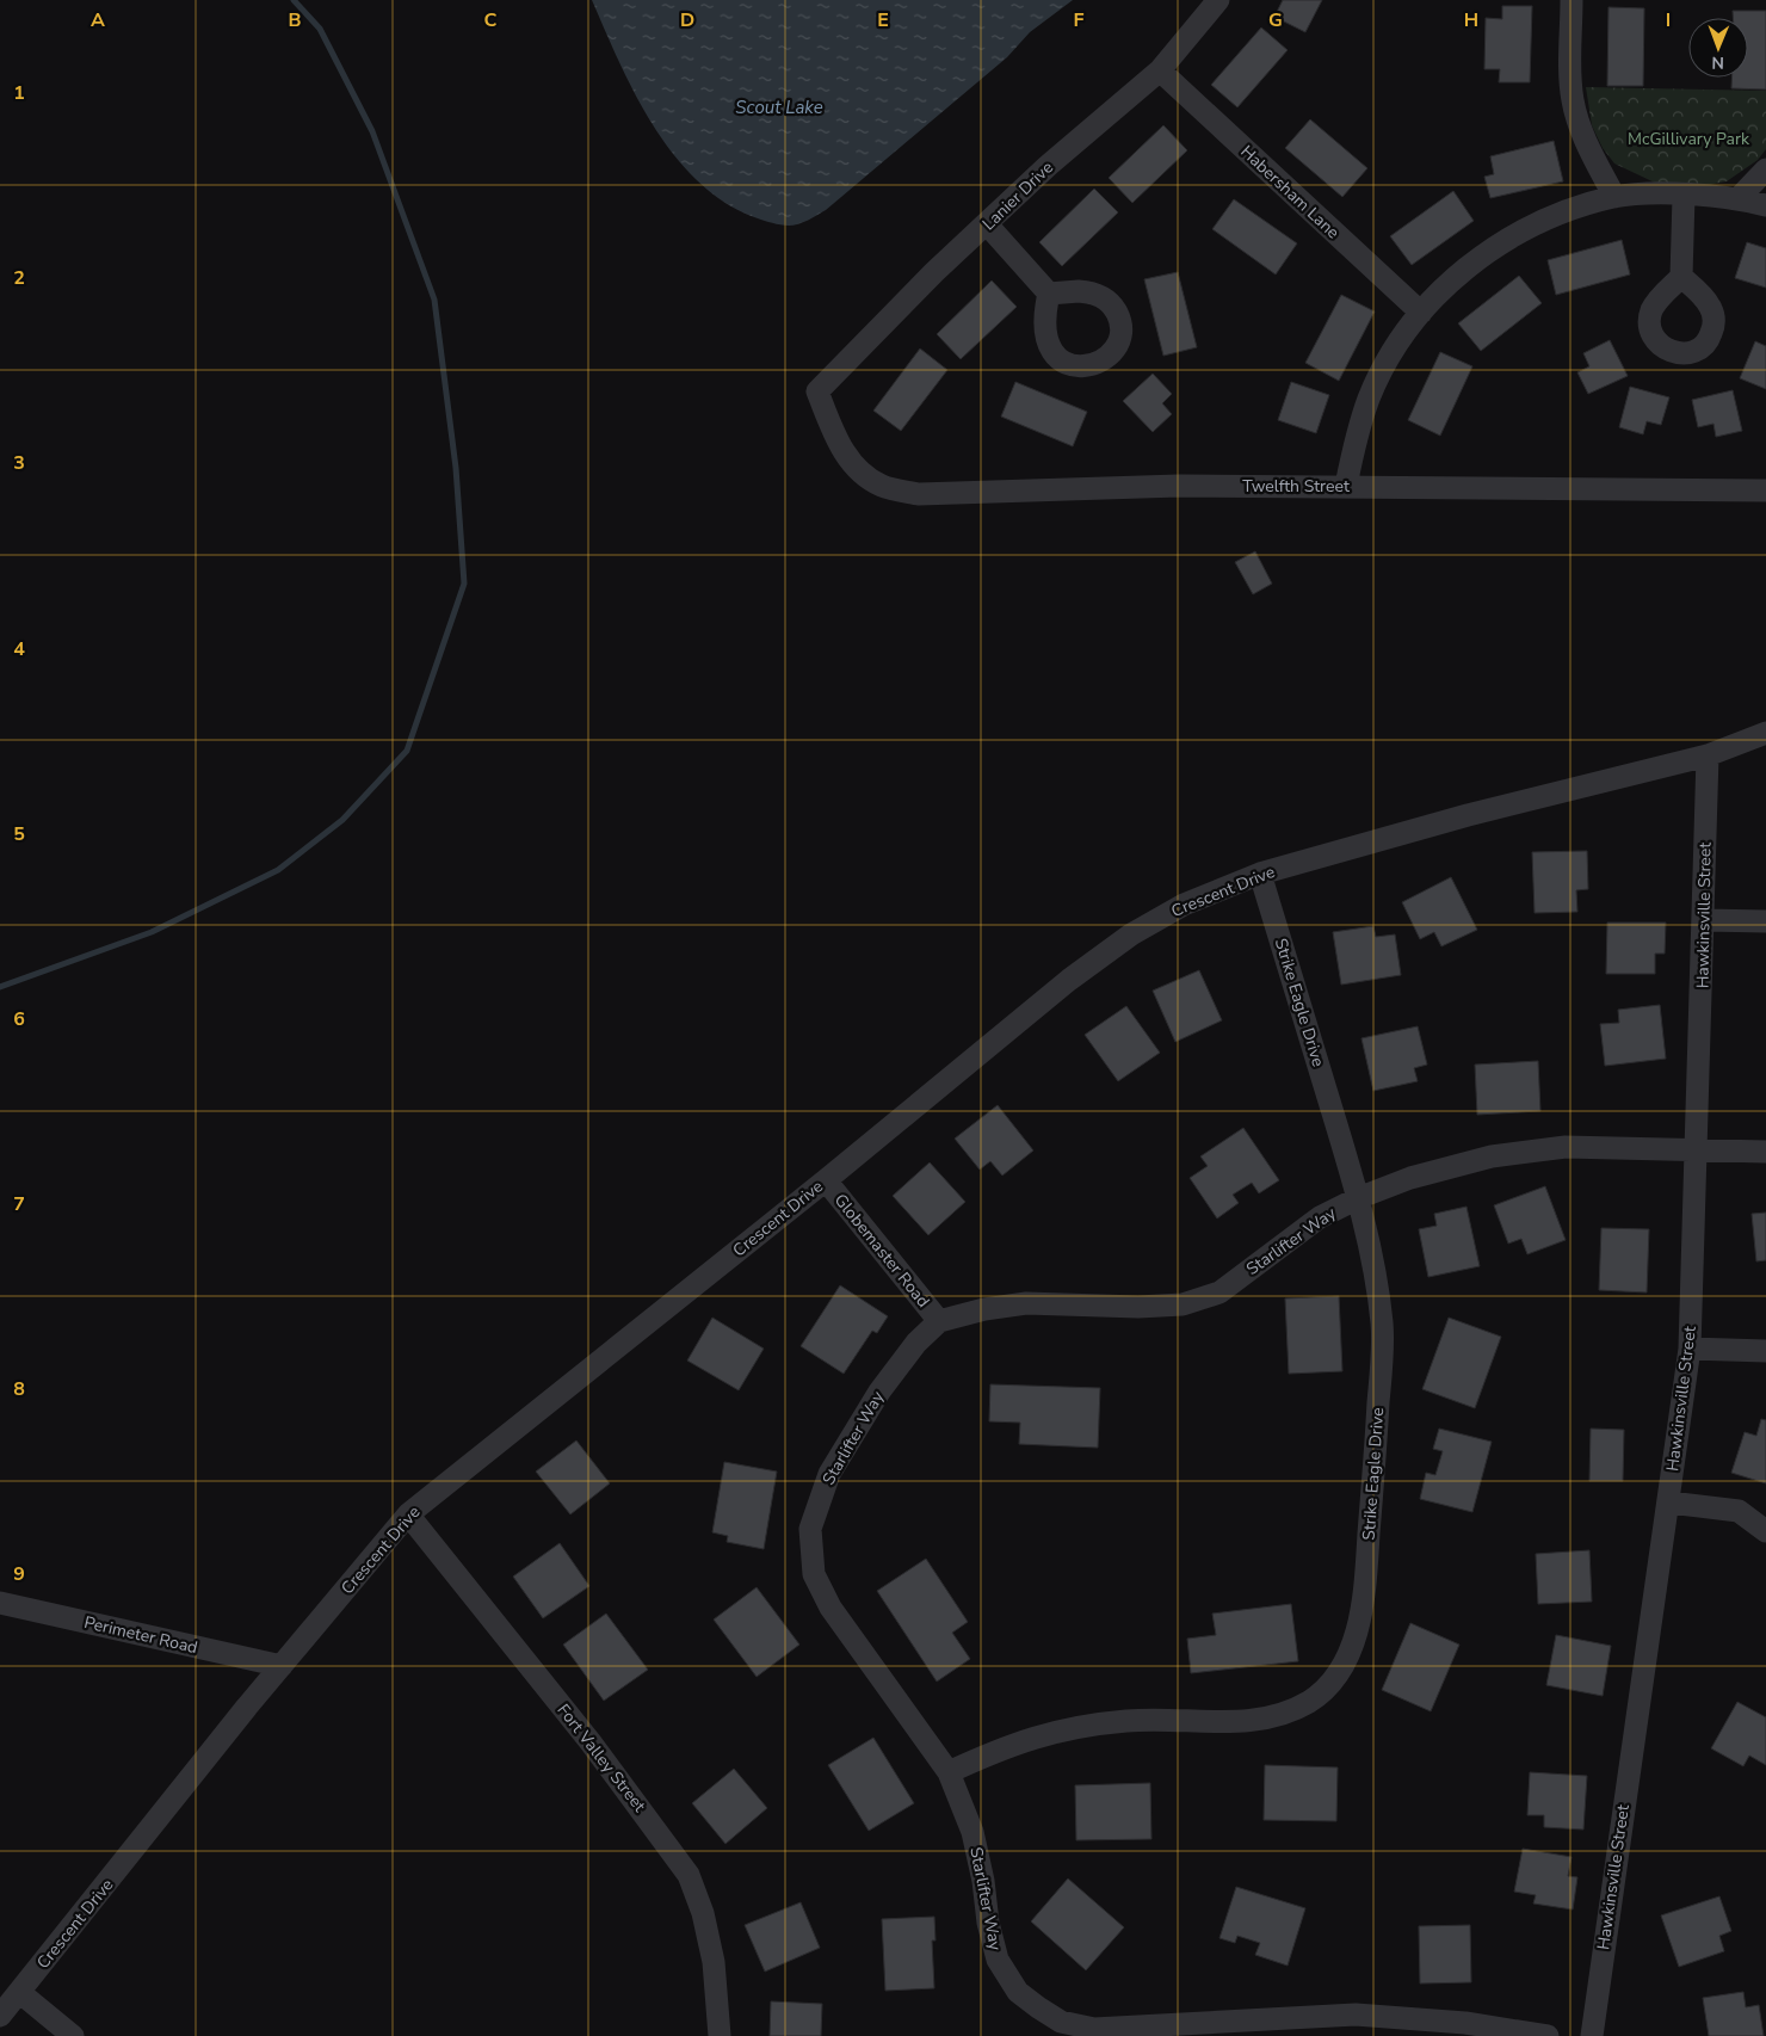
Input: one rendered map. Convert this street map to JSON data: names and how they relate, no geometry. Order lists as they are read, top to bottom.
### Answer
{
  "streets": {
    "street": [
      "Habersham Lane",
      "Lanier Drive",
      "Twelfth Street",
      "Crescent Drive",
      "Hawkinsville Street",
      "Strike Eagle Drive",
      "Starlifter Way",
      "Globemaster Road",
      "Perimeter Road",
      "Fort Valley Street"
    ]
  },
  "crossings": [
    ["Habersham Lane", "Lanier Drive"],
    ["Lanier Drive", "Twelfth Street"],
    ["Crescent Drive", "Hawkinsville Street"],
    ["Crescent Drive", "Strike Eagle Drive"],
    ["Crescent Drive", "Globemaster Road"],
    ["Crescent Drive", "Perimeter Road"],
    ["Crescent Drive", "Fort Valley Street"],
    ["Hawkinsville Street", "Starlifter Way"],
    ["Strike Eagle Drive", "Starlifter Way"],
    ["Starlifter Way", "Globemaster Road"]
  ],
  "water": ["Scout Lake"],
  "parks": ["McGillivary Park"],
  "north": "bottom",
  "grid": {
    "columns": [
      "A",
      "B",
      "C",
      "D",
      "E",
      "F",
      "G",
      "H",
      "I"
    ],
    "rows": [
      "1",
      "2",
      "3",
      "4",
      "5",
      "6",
      "7",
      "8",
      "9"
    ]
  }
}
